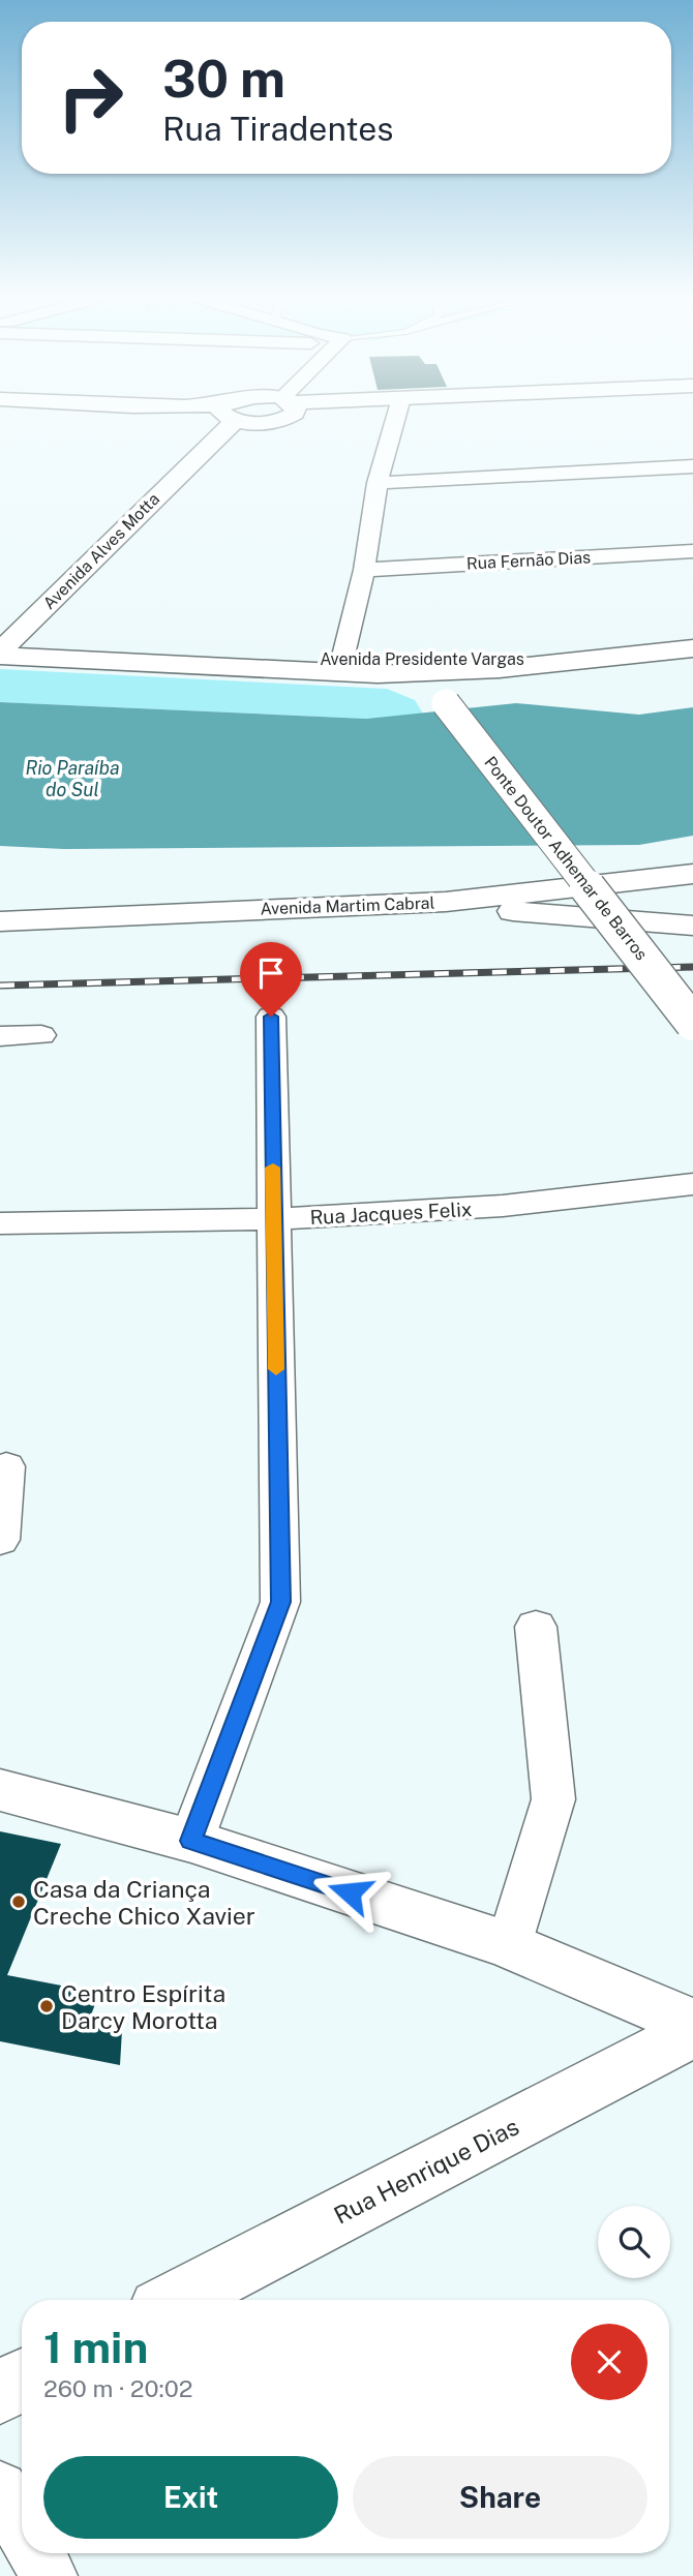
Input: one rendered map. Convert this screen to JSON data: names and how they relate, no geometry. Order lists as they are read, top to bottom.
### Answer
{
  "streets": {
    "street": [
      "Avenida Alves Motta",
      "Rua Fernão Dias",
      "Avenida Presidente Vargas",
      "Ponte Doutor Adhemar de Barros",
      "Avenida Martim Cabral",
      "Rua Jacques Felix",
      "Rua Henrique Dias"
    ]
  },
  "crossings": [
    ["Avenida Alves Motta", "Avenida Presidente Vargas"],
    ["Avenida Presidente Vargas", "Ponte Doutor Adhemar de Barros"]
  ],
  "water": ["Rio Paraíba do Sul"],
  "places": ["Casa da Criança Creche Chico Xavier", "Centro Espírita Darcy Morotta"],
  "page": {
    "turn": ["30 m", "Rua Tiradentes"],
    "heading": ["1 min", "260 m · 20:02"],
    "buttons": ["Exit", "Share"]
  }
}
